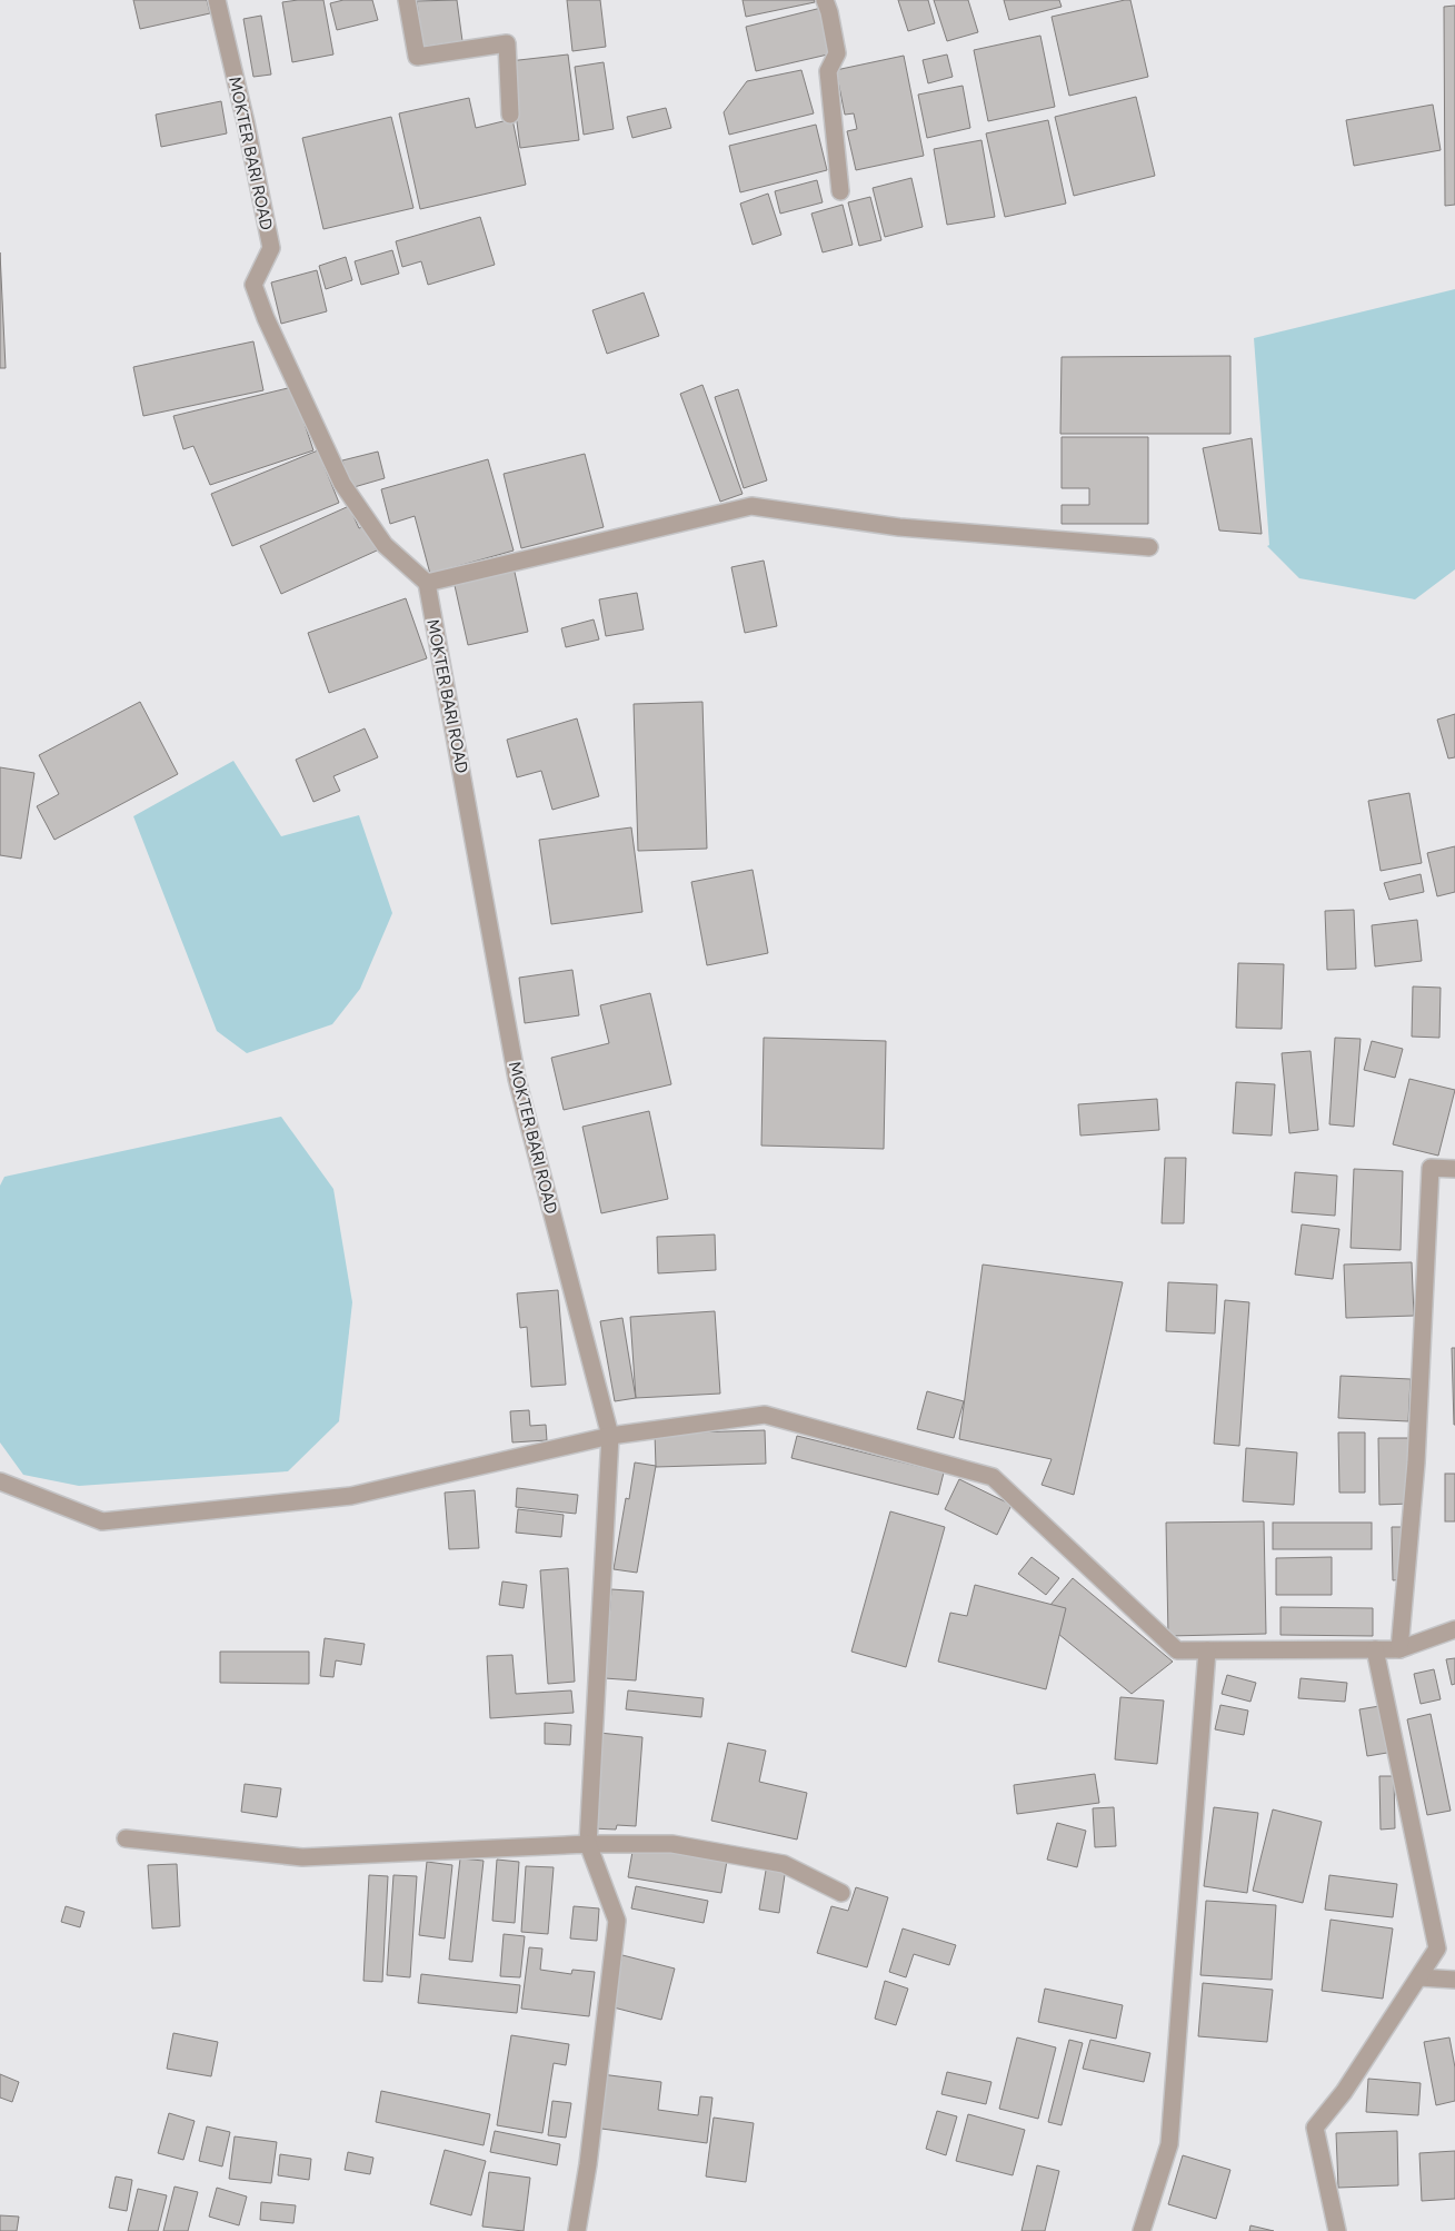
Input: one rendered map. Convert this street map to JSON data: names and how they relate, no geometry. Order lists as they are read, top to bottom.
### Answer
{
  "streets": {
    "street": ["MOKTER BARI ROAD"]
  }
}
